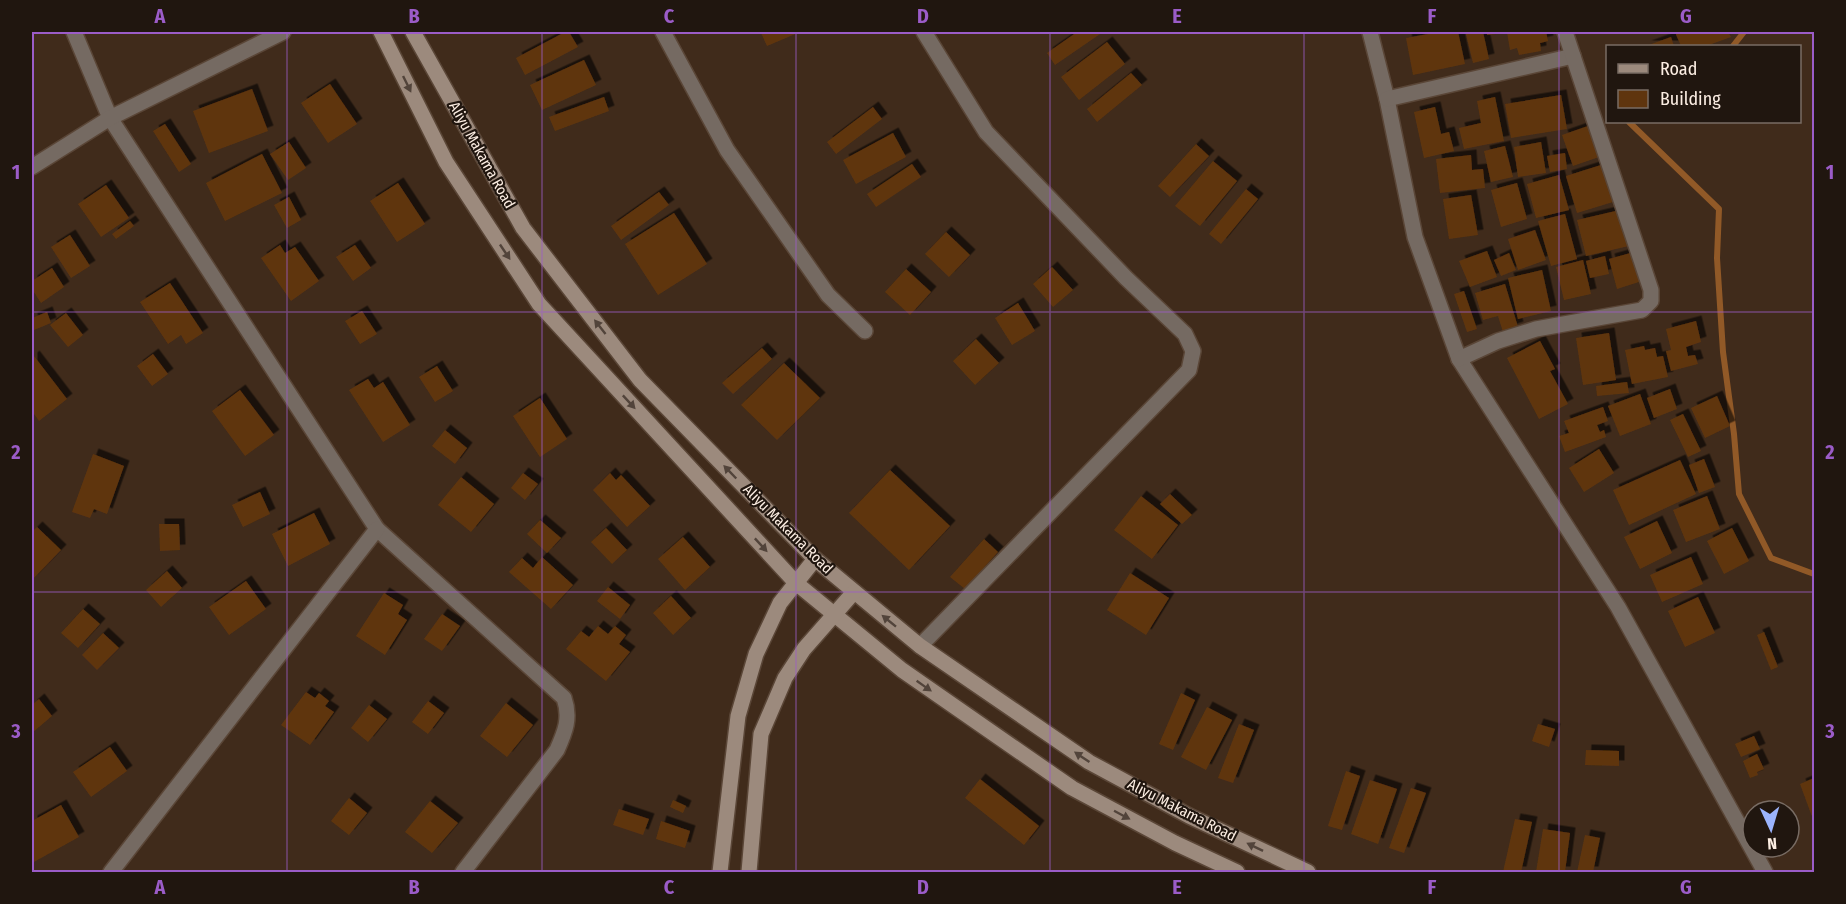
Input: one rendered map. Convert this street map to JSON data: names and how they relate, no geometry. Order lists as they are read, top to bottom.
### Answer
{
  "streets": {
    "street": ["Aliyu Makama Road"]
  },
  "legend": ["Road", "Building"],
  "north": "bottom",
  "grid": {
    "columns": [
      "A",
      "B",
      "C",
      "D",
      "E",
      "F",
      "G"
    ],
    "rows": ["1", "2", "3"]
  }
}
